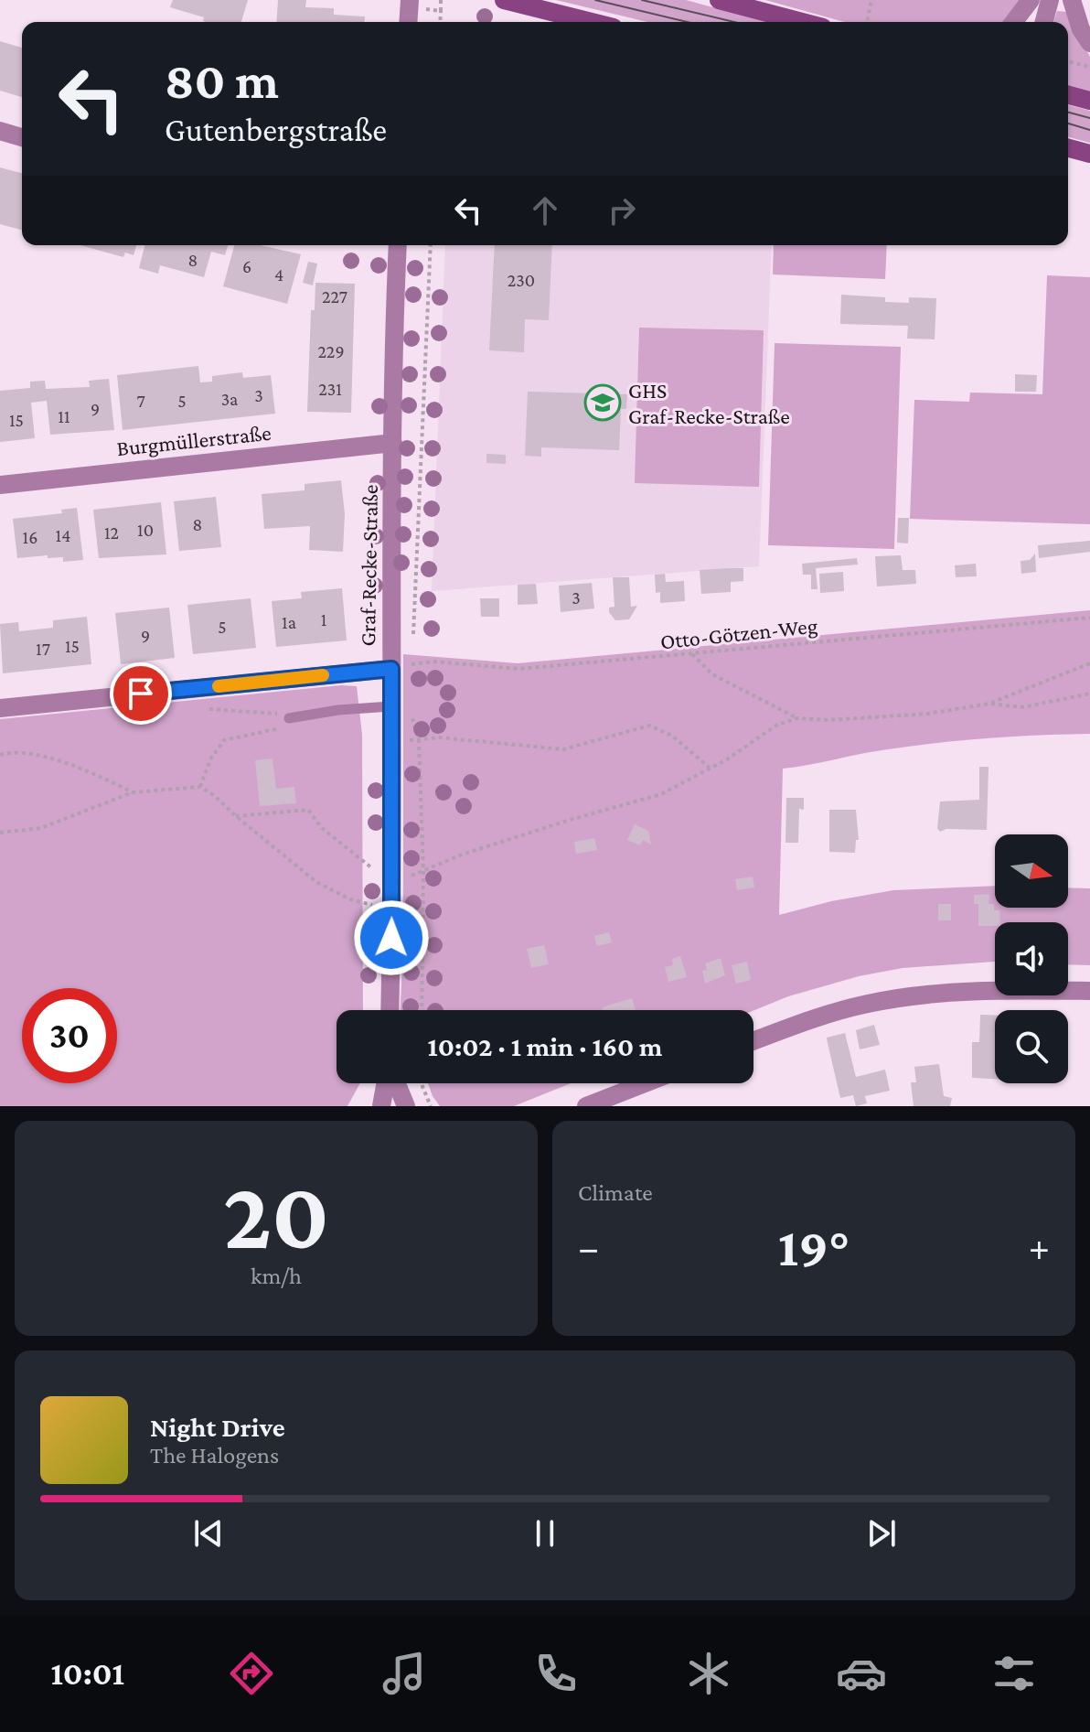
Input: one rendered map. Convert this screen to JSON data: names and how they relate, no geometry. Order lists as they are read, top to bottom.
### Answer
{
  "streets": {
    "street": ["Burgmüllerstraße", "Graf-Recke-Straße"],
    "path": ["Otto-Götzen-Weg"]
  },
  "crossings": [
    ["Burgmüllerstraße", "Graf-Recke-Straße"],
    ["Graf-Recke-Straße", "Otto-Götzen-Weg"]
  ],
  "places": {
    "school or university": ["GHS Graf-Recke-Straße"]
  },
  "house_numbers": [
    "8",
    "6",
    "4",
    "230",
    "227",
    "229",
    "231",
    "3",
    "3a",
    "7",
    "5",
    "9",
    "11",
    "15",
    "8",
    "10",
    "12",
    "14",
    "16",
    "3",
    "1",
    "1a",
    "5",
    "9",
    "15",
    "17"
  ],
  "north": "right",
  "page": {
    "turn": ["80 m", "Gutenbergstraße"],
    "limit": "30",
    "trip": "10:02 · 1 min · 160 m",
    "tile": [
      ["20", "km/h"],
      "Climate"
    ],
    "heat": ["−", "19°", "+"],
    "song": ["Night Drive", "The Halogens"],
    "tabs": "10:01"
  }
}
